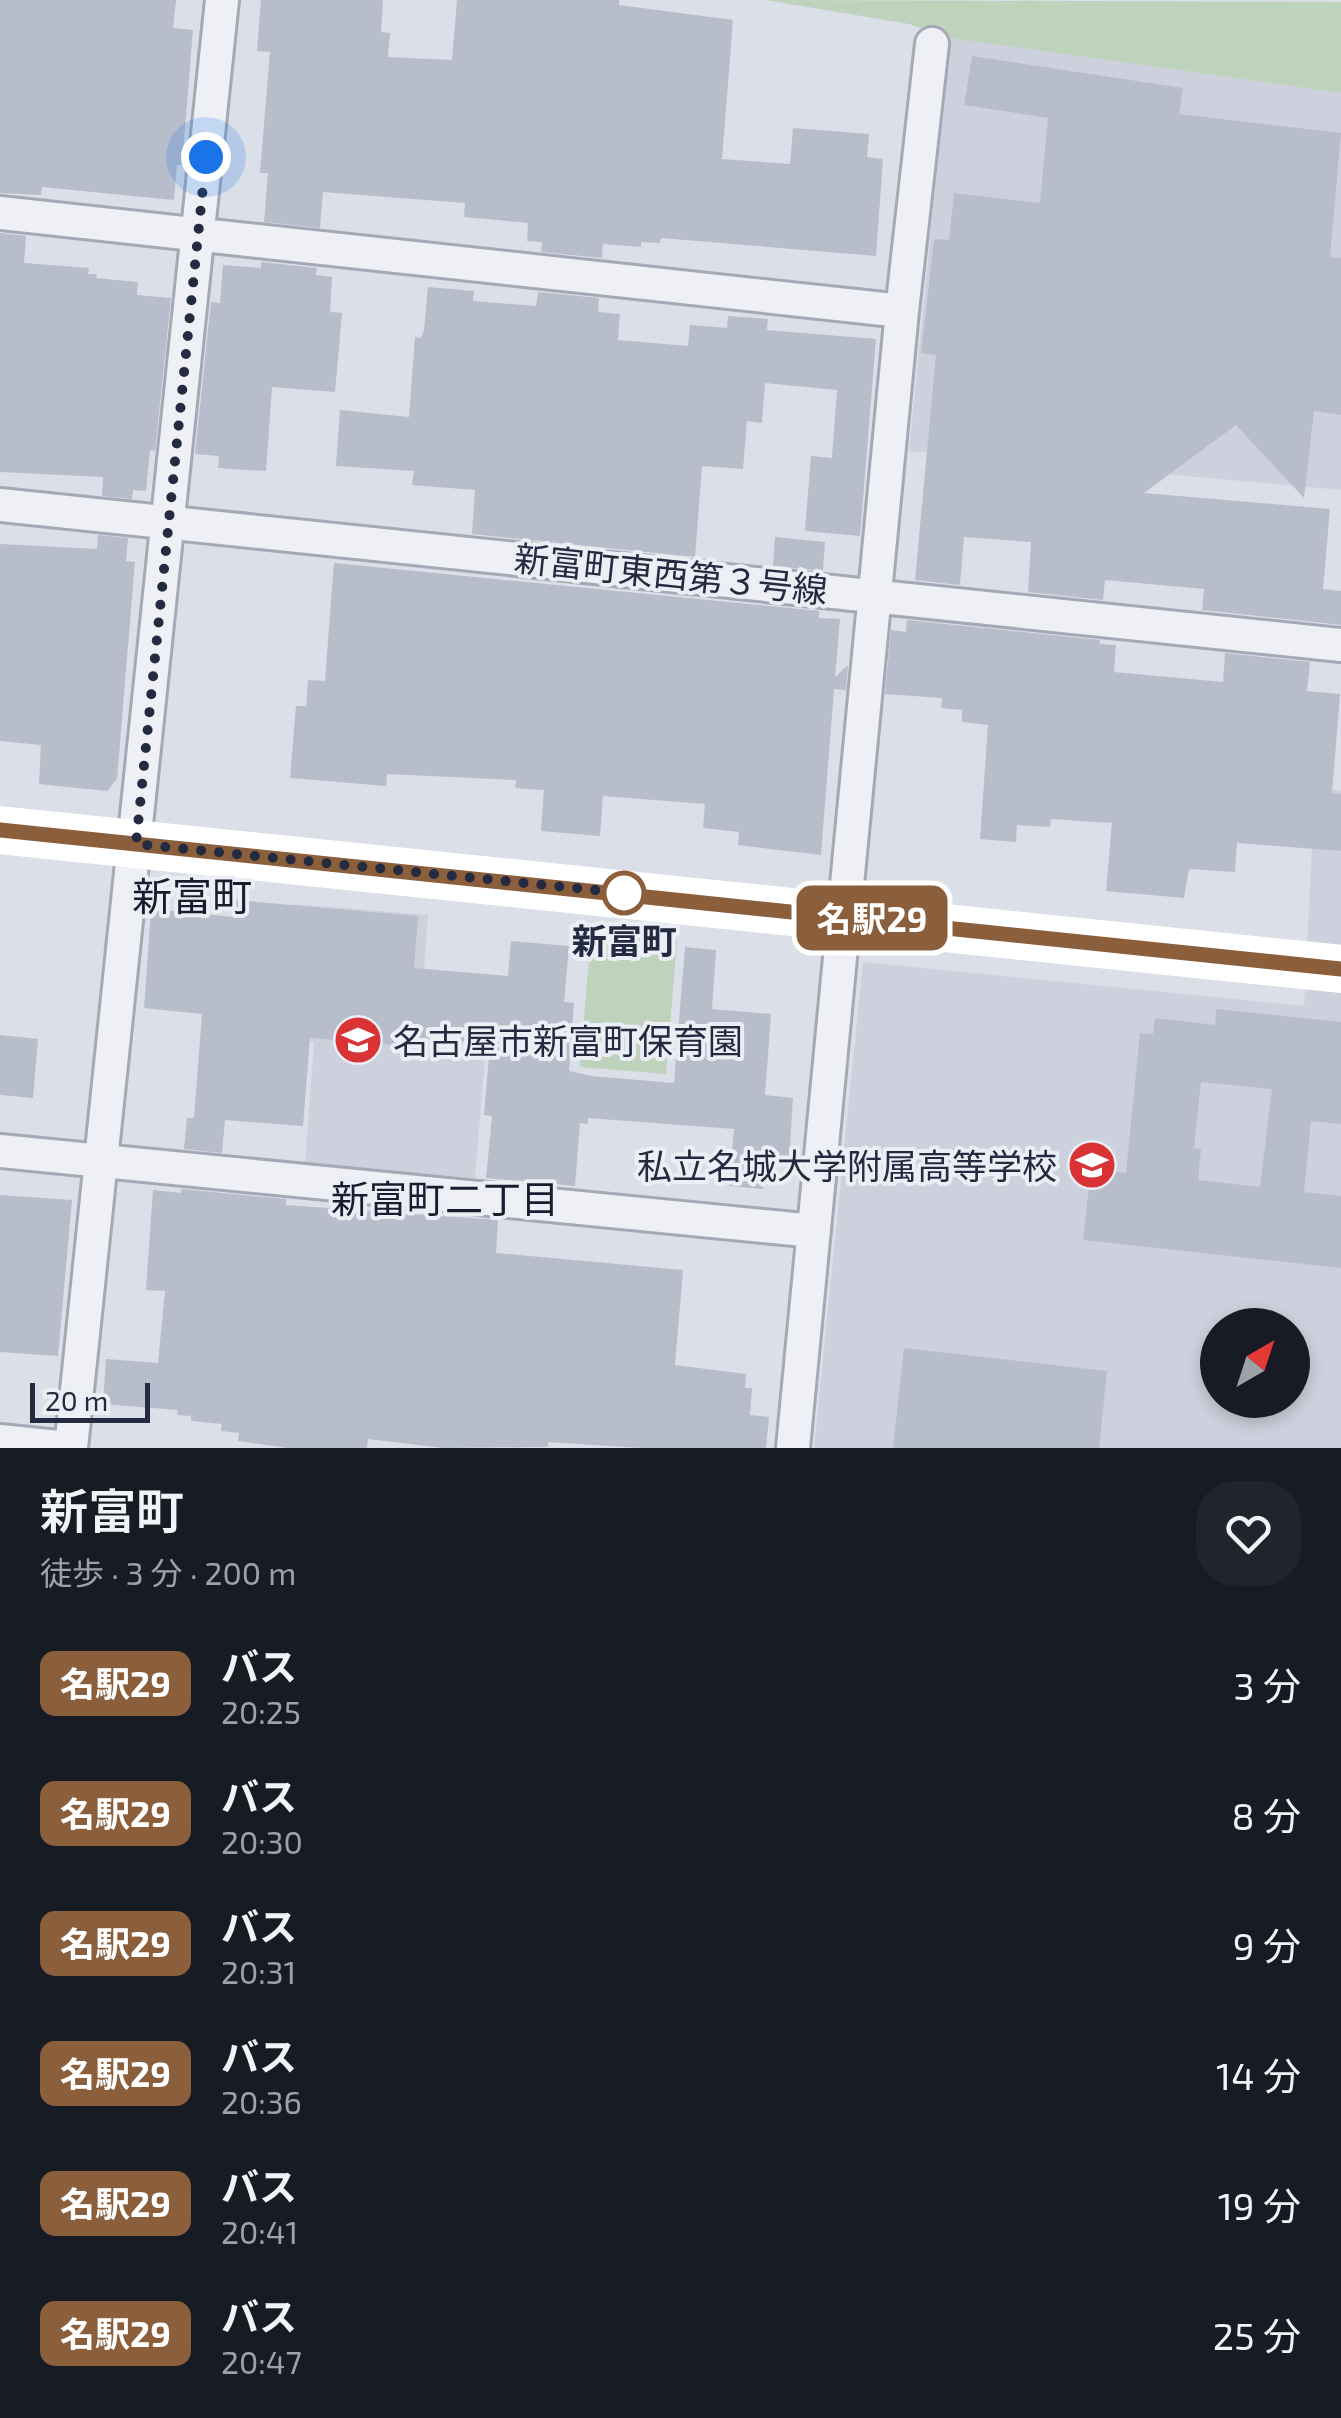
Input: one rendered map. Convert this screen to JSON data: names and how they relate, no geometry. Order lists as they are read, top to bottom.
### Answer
{
  "streets": {
    "street": ["新富町東西第３号線"]
  },
  "districts": ["新富町", "新富町二丁目"],
  "places": {
    "other": ["新富町"],
    "school or university": ["名古屋市新富町保育園", "私立名城大学附属高等学校"]
  },
  "lines": ["bus line 名駅29"],
  "scale_bar": "20 m",
  "north": "top right",
  "page": {
    "on_map": "名駅29",
    "scale": "20 m",
    "heading": ["新富町", "徒歩 · 3 分 · 200 m"],
    "list": [
      {
        "mark": "名駅29",
        "name": "バス",
        "note": "20:25",
        "value": "3 分"
      },
      {
        "mark": "名駅29",
        "name": "バス",
        "note": "20:30",
        "value": "8 分"
      },
      {
        "mark": "名駅29",
        "name": "バス",
        "note": "20:31",
        "value": "9 分"
      },
      {
        "mark": "名駅29",
        "name": "バス",
        "note": "20:36",
        "value": "14 分"
      },
      {
        "mark": "名駅29",
        "name": "バス",
        "note": "20:41",
        "value": "19 分"
      },
      {
        "mark": "名駅29",
        "name": "バス",
        "note": "20:47",
        "value": "25 分"
      }
    ]
  }
}
